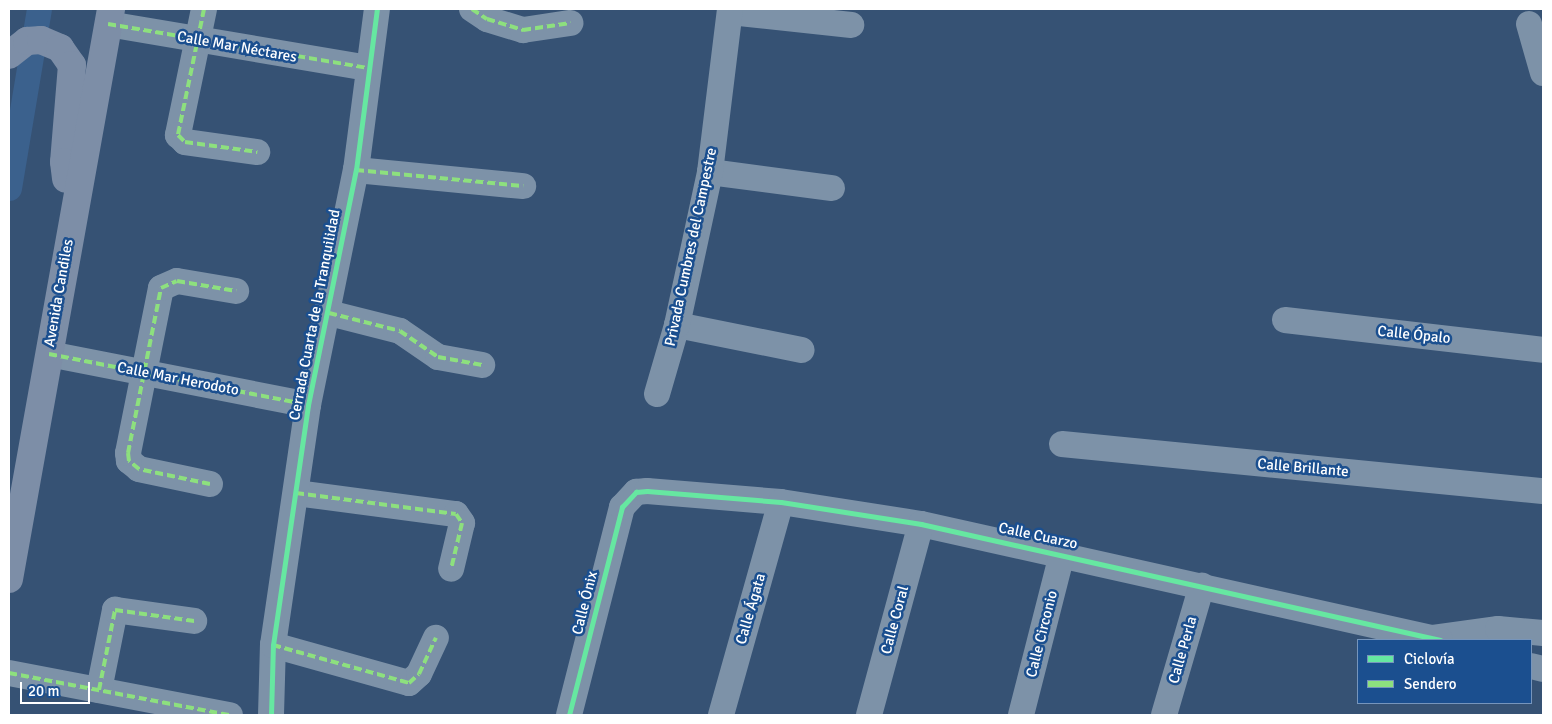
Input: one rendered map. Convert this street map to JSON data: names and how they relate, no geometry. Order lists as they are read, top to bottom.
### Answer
{
  "streets": {
    "main road": ["Avenida Candiles"],
    "street": [
      "Calle Mar Néctares",
      "Privada Cumbres del Campestre",
      "Cerrada Cuarta de la Tranquilidad",
      "Calle Ópalo",
      "Calle Mar Herodoto",
      "Calle Brillante",
      "Calle Cuarzo",
      "Calle Ónix",
      "Calle Ágata",
      "Calle Coral",
      "Calle Circonio",
      "Calle Perla"
    ]
  },
  "crossings": [
    ["Calle Mar Néctares", "Avenida Candiles"],
    ["Calle Mar Néctares", "Cerrada Cuarta de la Tranquilidad"],
    ["Avenida Candiles", "Calle Mar Herodoto"],
    ["Cerrada Cuarta de la Tranquilidad", "Calle Mar Herodoto"],
    ["Calle Cuarzo", "Calle Ónix"],
    ["Calle Cuarzo", "Calle Ágata"],
    ["Calle Cuarzo", "Calle Coral"],
    ["Calle Cuarzo", "Calle Circonio"],
    ["Calle Cuarzo", "Calle Perla"]
  ],
  "legend": ["Ciclovía", "Sendero"],
  "scale_bar": "20 m"
}
